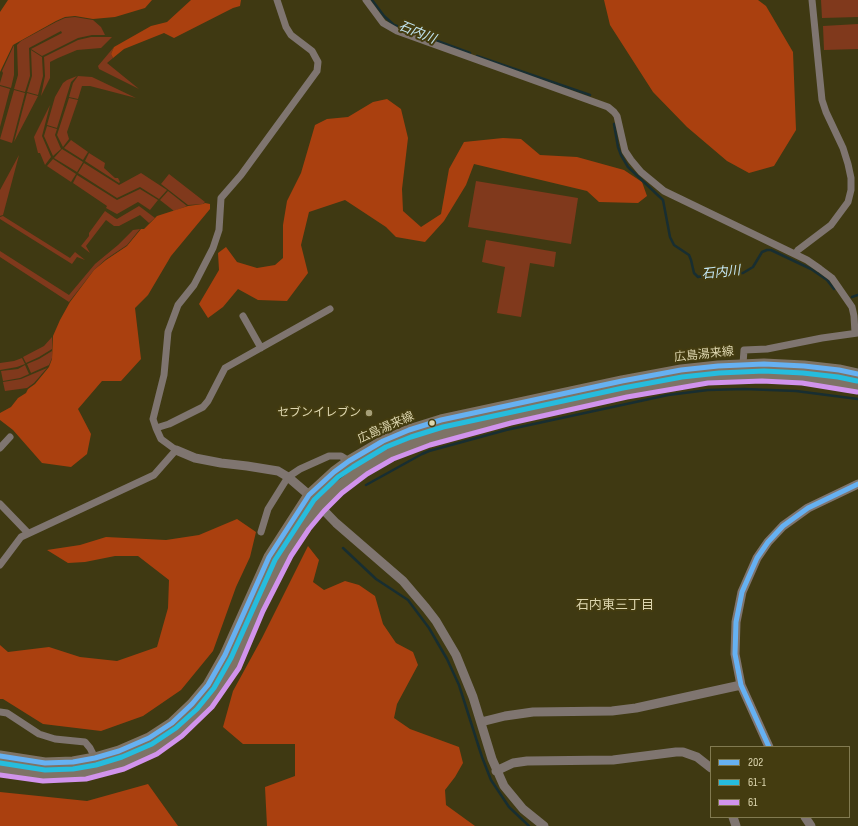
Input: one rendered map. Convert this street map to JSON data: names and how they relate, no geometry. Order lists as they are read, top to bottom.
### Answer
{
  "streets": {
    "main road": ["広島湯来線"]
  },
  "districts": ["石内東三丁目"],
  "water": ["石内川"],
  "places": ["セブンイレブン"],
  "lines": ["transit line 202", "transit line 61-1", "transit line 61"],
  "legend": ["202", "61-1", "61"]
}
